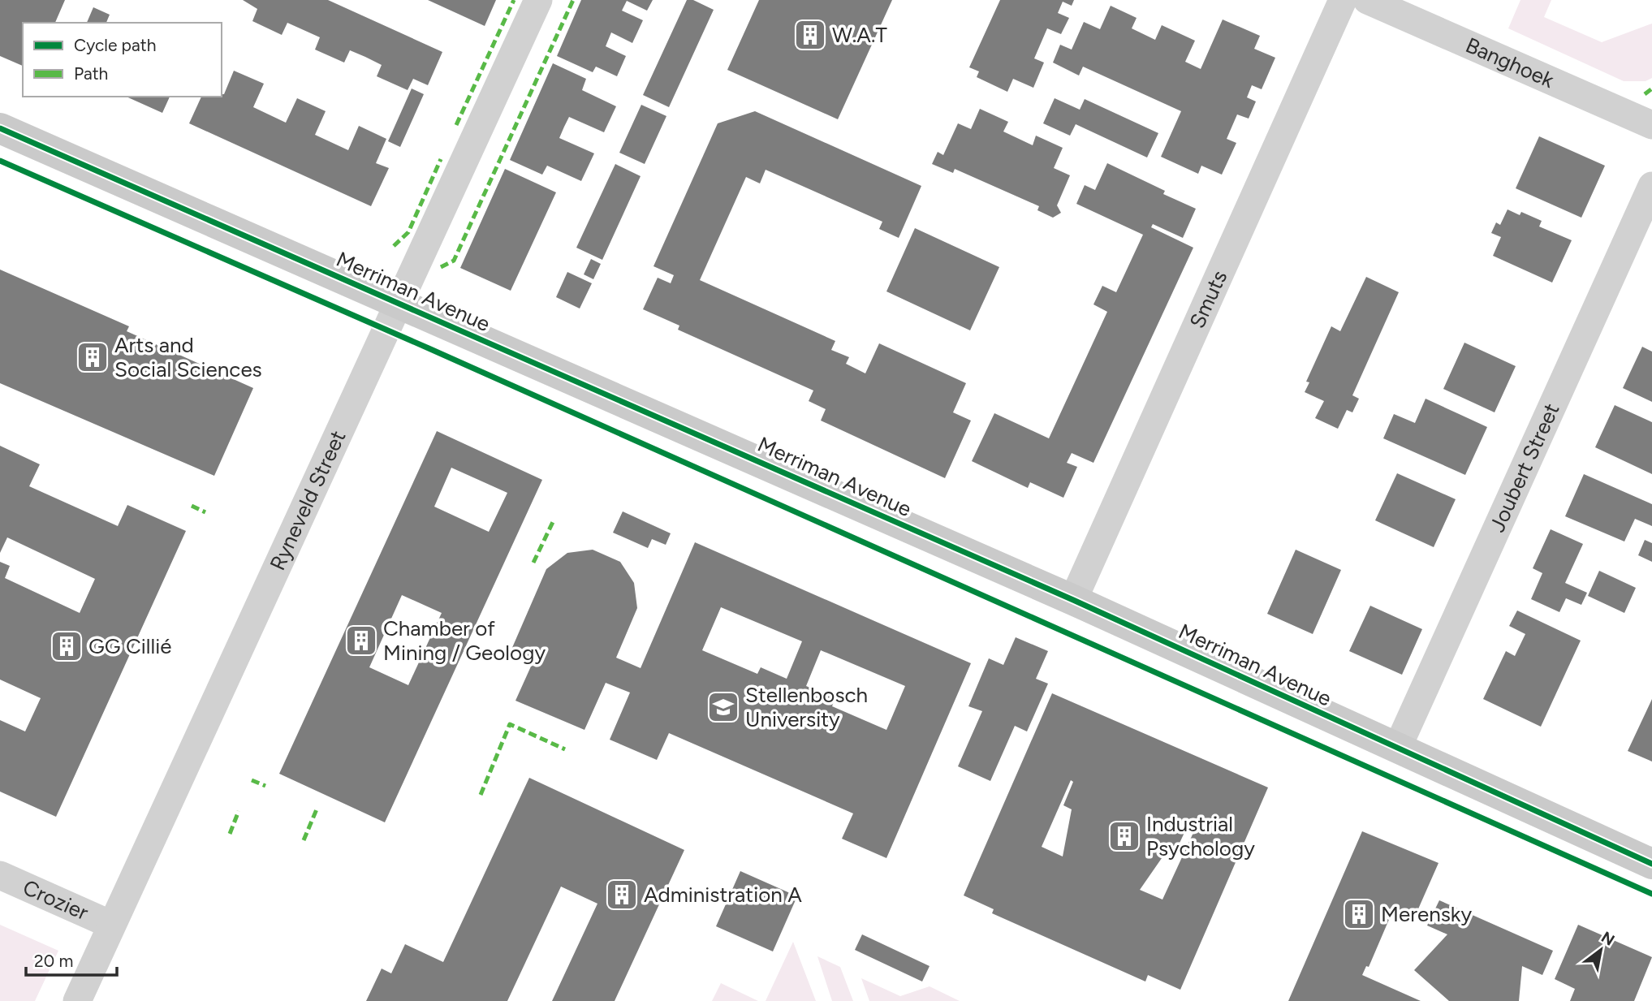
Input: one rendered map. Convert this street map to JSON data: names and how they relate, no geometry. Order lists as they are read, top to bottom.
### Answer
{
  "streets": {
    "street": [
      "Banghoek",
      "Merriman Avenue",
      "Smuts",
      "Joubert Street",
      "Ryneveld Street",
      "Crozier"
    ]
  },
  "crossings": [
    ["Merriman Avenue", "Smuts"],
    ["Merriman Avenue", "Joubert Street"],
    ["Merriman Avenue", "Ryneveld Street"],
    ["Ryneveld Street", "Crozier"]
  ],
  "places": {
    "building": [
      "W.A.T",
      "Arts and Social Sciences",
      "Chamber of Mining / Geology",
      "GG Cillié",
      "Industrial Psychology",
      "Administration A",
      "Merensky"
    ],
    "school or university": ["Stellenbosch University"]
  },
  "legend": ["Cycle path", "Path"],
  "scale_bar": "20 m",
  "north": "top right"
}
